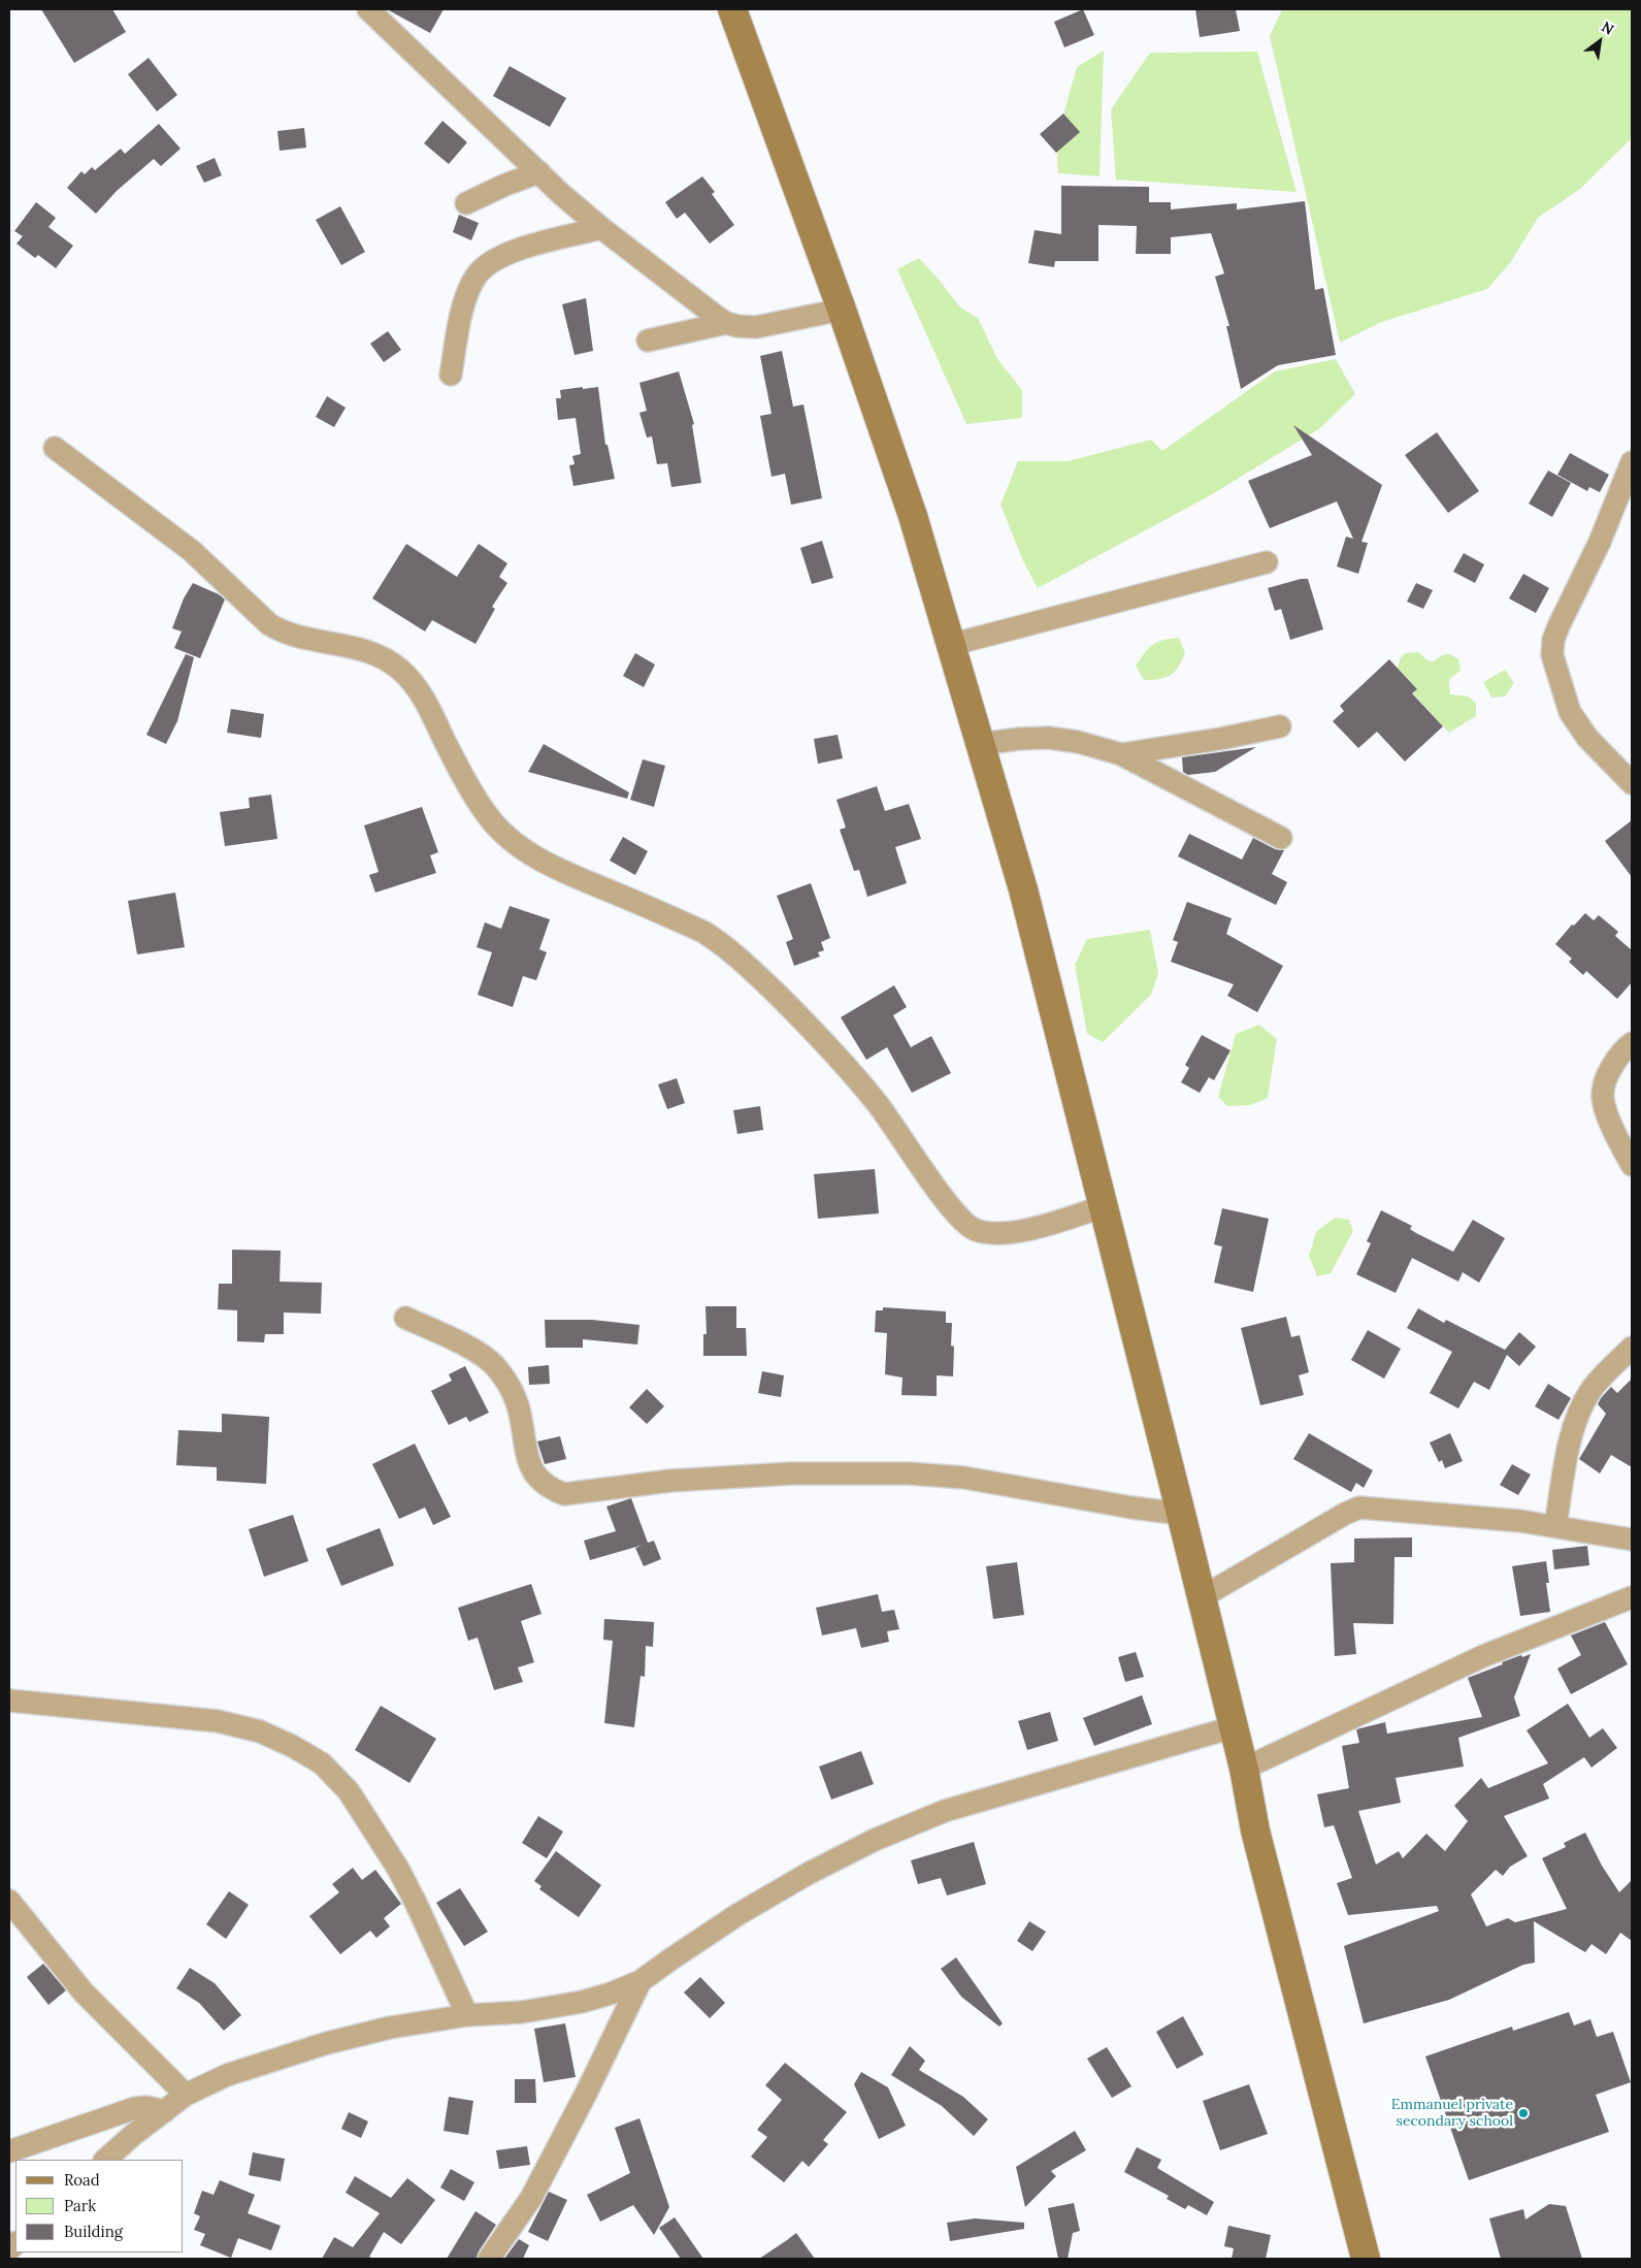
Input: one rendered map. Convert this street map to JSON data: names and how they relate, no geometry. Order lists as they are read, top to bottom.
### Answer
{
  "places": ["Emmanuel private secondary school"],
  "legend": ["Road", "Park", "Building"],
  "north": "top right"
}
